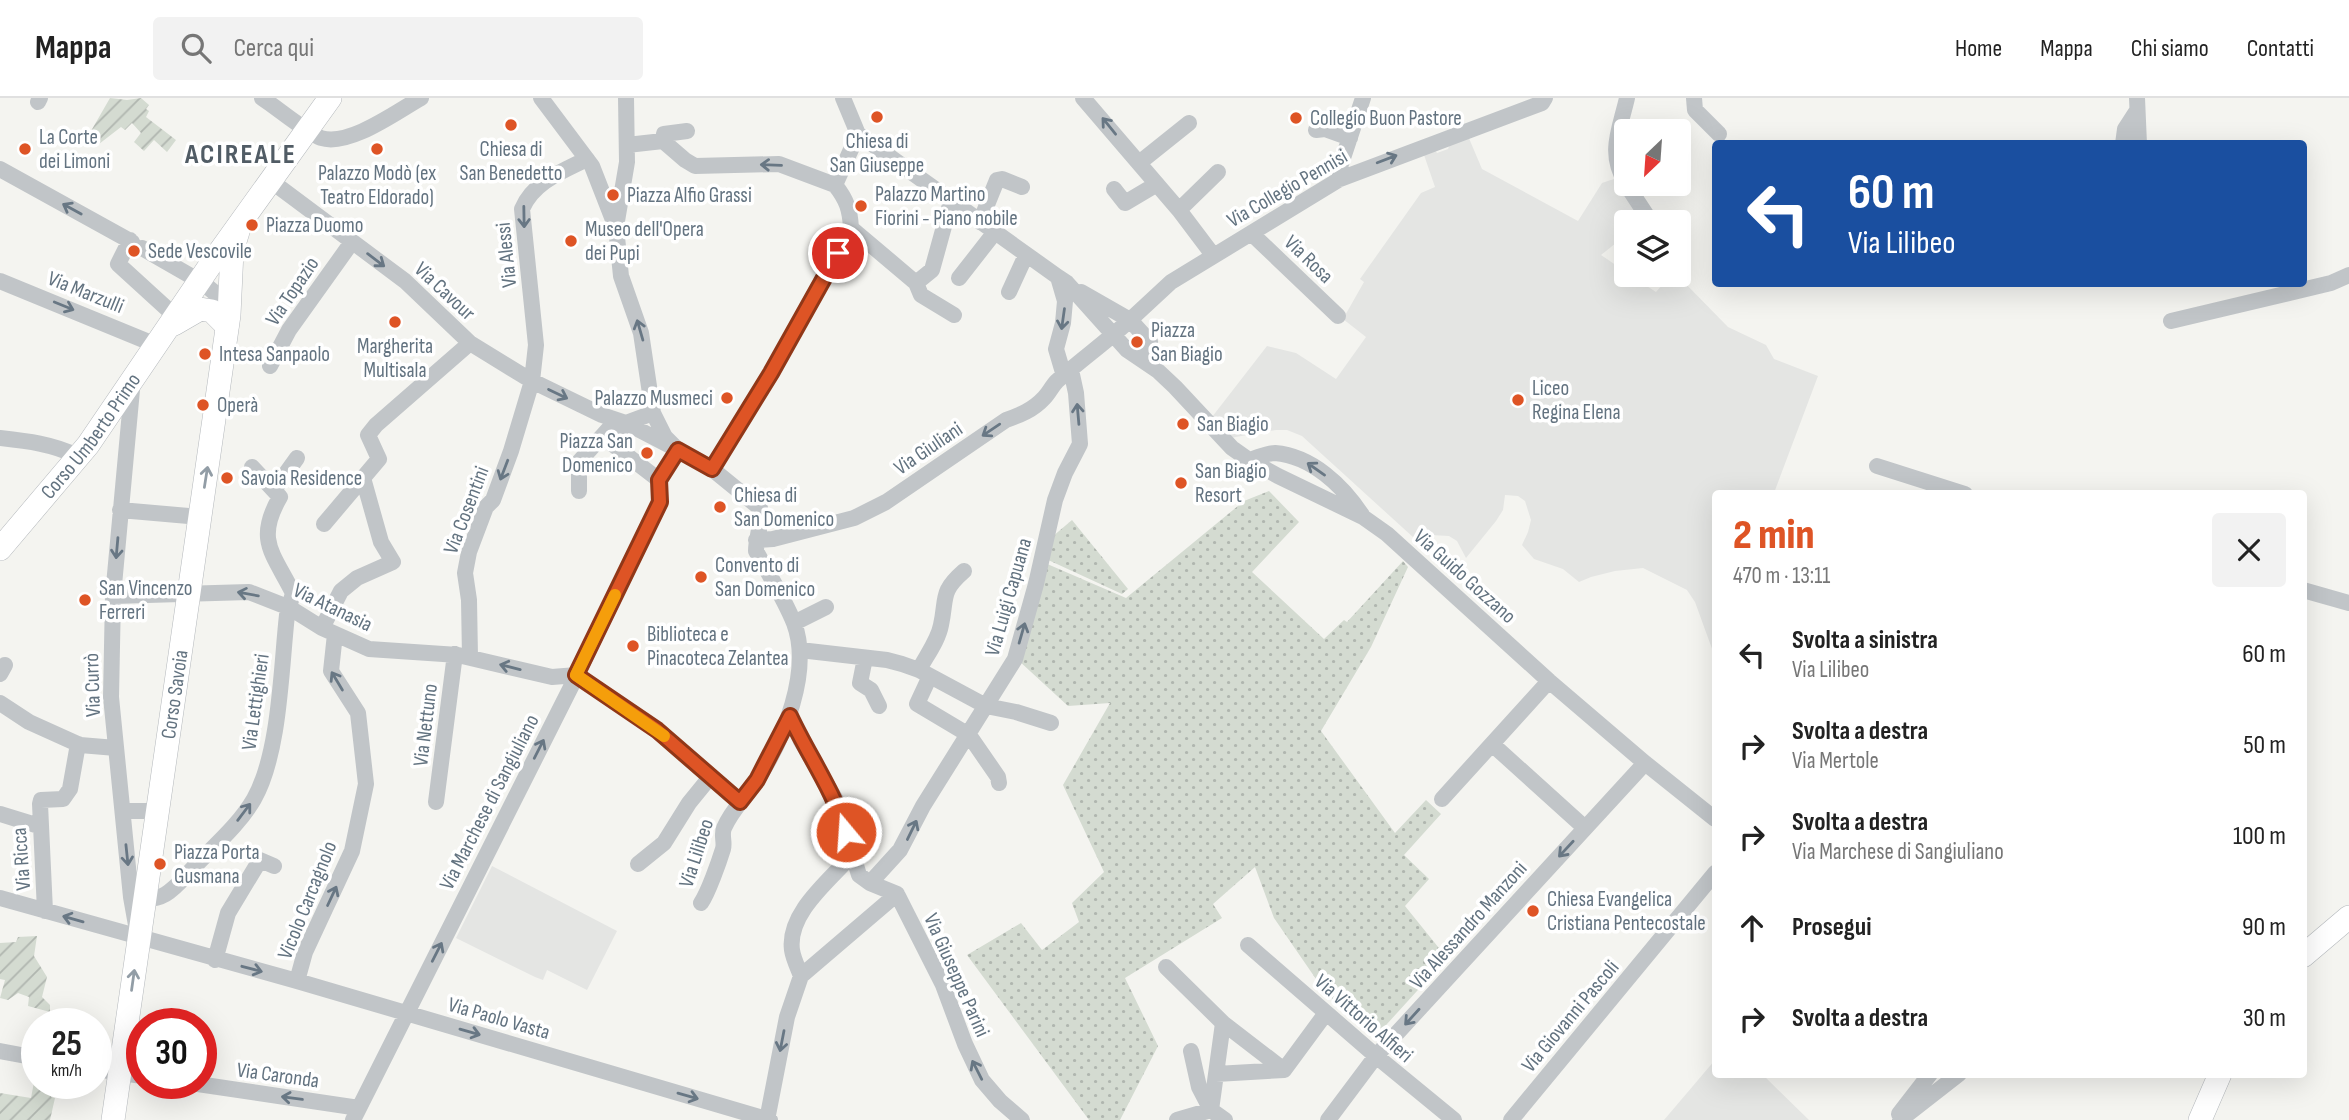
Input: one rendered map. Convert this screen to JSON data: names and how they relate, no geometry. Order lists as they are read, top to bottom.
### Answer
{
  "streets": {
    "street": [
      "Via Collegio Pennisi",
      "Via Alessi",
      "Via Rosa",
      "Via Topazio",
      "Via Cavour",
      "Via Marzulli",
      "Corso Umberto Primo",
      "Via Giuliani",
      "Via Cosentini",
      "Via Guido Gozzano",
      "Via Luigi Capuana",
      "Via Atanasia",
      "Via Currò",
      "Corso Savoia",
      "Via Lettighieri",
      "Via Nettuno",
      "Via Marchese di Sangiuliano",
      "Via Lilibeo",
      "Via Ricca",
      "Vicolo Carcagnolo",
      "Via Alessandro Manzoni",
      "Via Giuseppe Parini",
      "Via Giovanni Pascoli",
      "Via Paolo Vasta",
      "Via Vittorio Alfieri",
      "Via Caronda"
    ]
  },
  "crossings": [
    ["Via Collegio Pennisi", "Via Rosa"],
    ["Via Collegio Pennisi", "Via Giuliani"],
    ["Via Alessi", "Via Cavour"],
    ["Via Alessi", "Via Cosentini"],
    ["Via Topazio", "Via Cavour"],
    ["Via Cavour", "Corso Umberto Primo"],
    ["Via Cavour", "Via Cosentini"],
    ["Via Cavour", "Via Lilibeo"],
    ["Via Marzulli", "Corso Umberto Primo"],
    ["Corso Umberto Primo", "Via Currò"],
    ["Corso Umberto Primo", "Corso Savoia"],
    ["Via Giuliani", "Via Luigi Capuana"],
    ["Via Giuliani", "Via Lilibeo"],
    ["Via Cosentini", "Via Atanasia"],
    ["Via Cosentini", "Via Nettuno"],
    ["Via Guido Gozzano", "Via Alessandro Manzoni"],
    ["Via Atanasia", "Via Currò"],
    ["Via Atanasia", "Corso Savoia"],
    ["Via Atanasia", "Via Lettighieri"],
    ["Via Atanasia", "Via Nettuno"],
    ["Via Atanasia", "Via Marchese di Sangiuliano"],
    ["Via Atanasia", "Vicolo Carcagnolo"],
    ["Via Currò", "Corso Savoia"],
    ["Via Currò", "Via Lettighieri"],
    ["Corso Savoia", "Via Lettighieri"],
    ["Corso Savoia", "Via Paolo Vasta"],
    ["Via Marchese di Sangiuliano", "Via Paolo Vasta"],
    ["Via Marchese di Sangiuliano", "Via Caronda"],
    ["Via Ricca", "Via Paolo Vasta"],
    ["Vicolo Carcagnolo", "Via Paolo Vasta"],
    ["Via Alessandro Manzoni", "Via Vittorio Alfieri"]
  ],
  "one_way": [
    "Via Collegio Pennisi",
    "Via Alessi",
    "Via Cavour",
    "Via Giuliani",
    "Via Cosentini",
    "Via Atanasia",
    "Via Lettighieri",
    "Via Marchese di Sangiuliano",
    "Vicolo Carcagnolo",
    "Via Alessandro Manzoni",
    "Via Giuseppe Parini",
    "Via Caronda"
  ],
  "districts": ["ACIREALE"],
  "places": [
    "Chiesa di San Giuseppe",
    "Collegio Buon Pastore",
    "Chiesa di San Benedetto",
    "La Corte dei Limoni",
    "Palazzo Modò (ex Teatro Eldorado)",
    "Piazza Alfio Grassi",
    "Palazzo Martino Fiorini - Piano nobile",
    "Piazza Duomo",
    "Museo dell'Opera dei Pupi",
    "Sede Vescovile",
    "Margherita Multisala",
    "Piazza San Biagio",
    "Intesa Sanpaolo",
    "Palazzo Musmeci",
    "Liceo Regina Elena",
    "Operà",
    "San Biagio",
    "Piazza San Domenico",
    "Savoia Residence",
    "San Biagio Resort",
    "Chiesa di San Domenico",
    "Convento di San Domenico",
    "San Vincenzo Ferreri",
    "Biblioteca e Pinacoteca Zelantea",
    "Piazza Porta Gusmana",
    "Chiesa Evangelica Cristiana Pentecostale"
  ],
  "north": "bottom left",
  "page": {
    "header": "Mappa",
    "search": "Cerca qui",
    "nav": [
      "Home",
      "Mappa",
      "Chi siamo",
      "Contatti"
    ],
    "turn": ["60 m", "Via Lilibeo"],
    "heading": ["2 min", "470 m · 13:11"],
    "list": [
      {
        "name": "Svolta a sinistra",
        "note": "Via Lilibeo",
        "value": "60 m"
      },
      {
        "name": "Svolta a destra",
        "note": "Via Mertole",
        "value": "50 m"
      },
      {
        "name": "Svolta a destra",
        "note": "Via Marchese di Sangiuliano",
        "value": "100 m"
      },
      {
        "name": "Prosegui",
        "value": "90 m"
      },
      {
        "name": "Svolta a destra",
        "value": "30 m"
      }
    ],
    "speed": "25 km/h",
    "limit": "30"
  }
}
